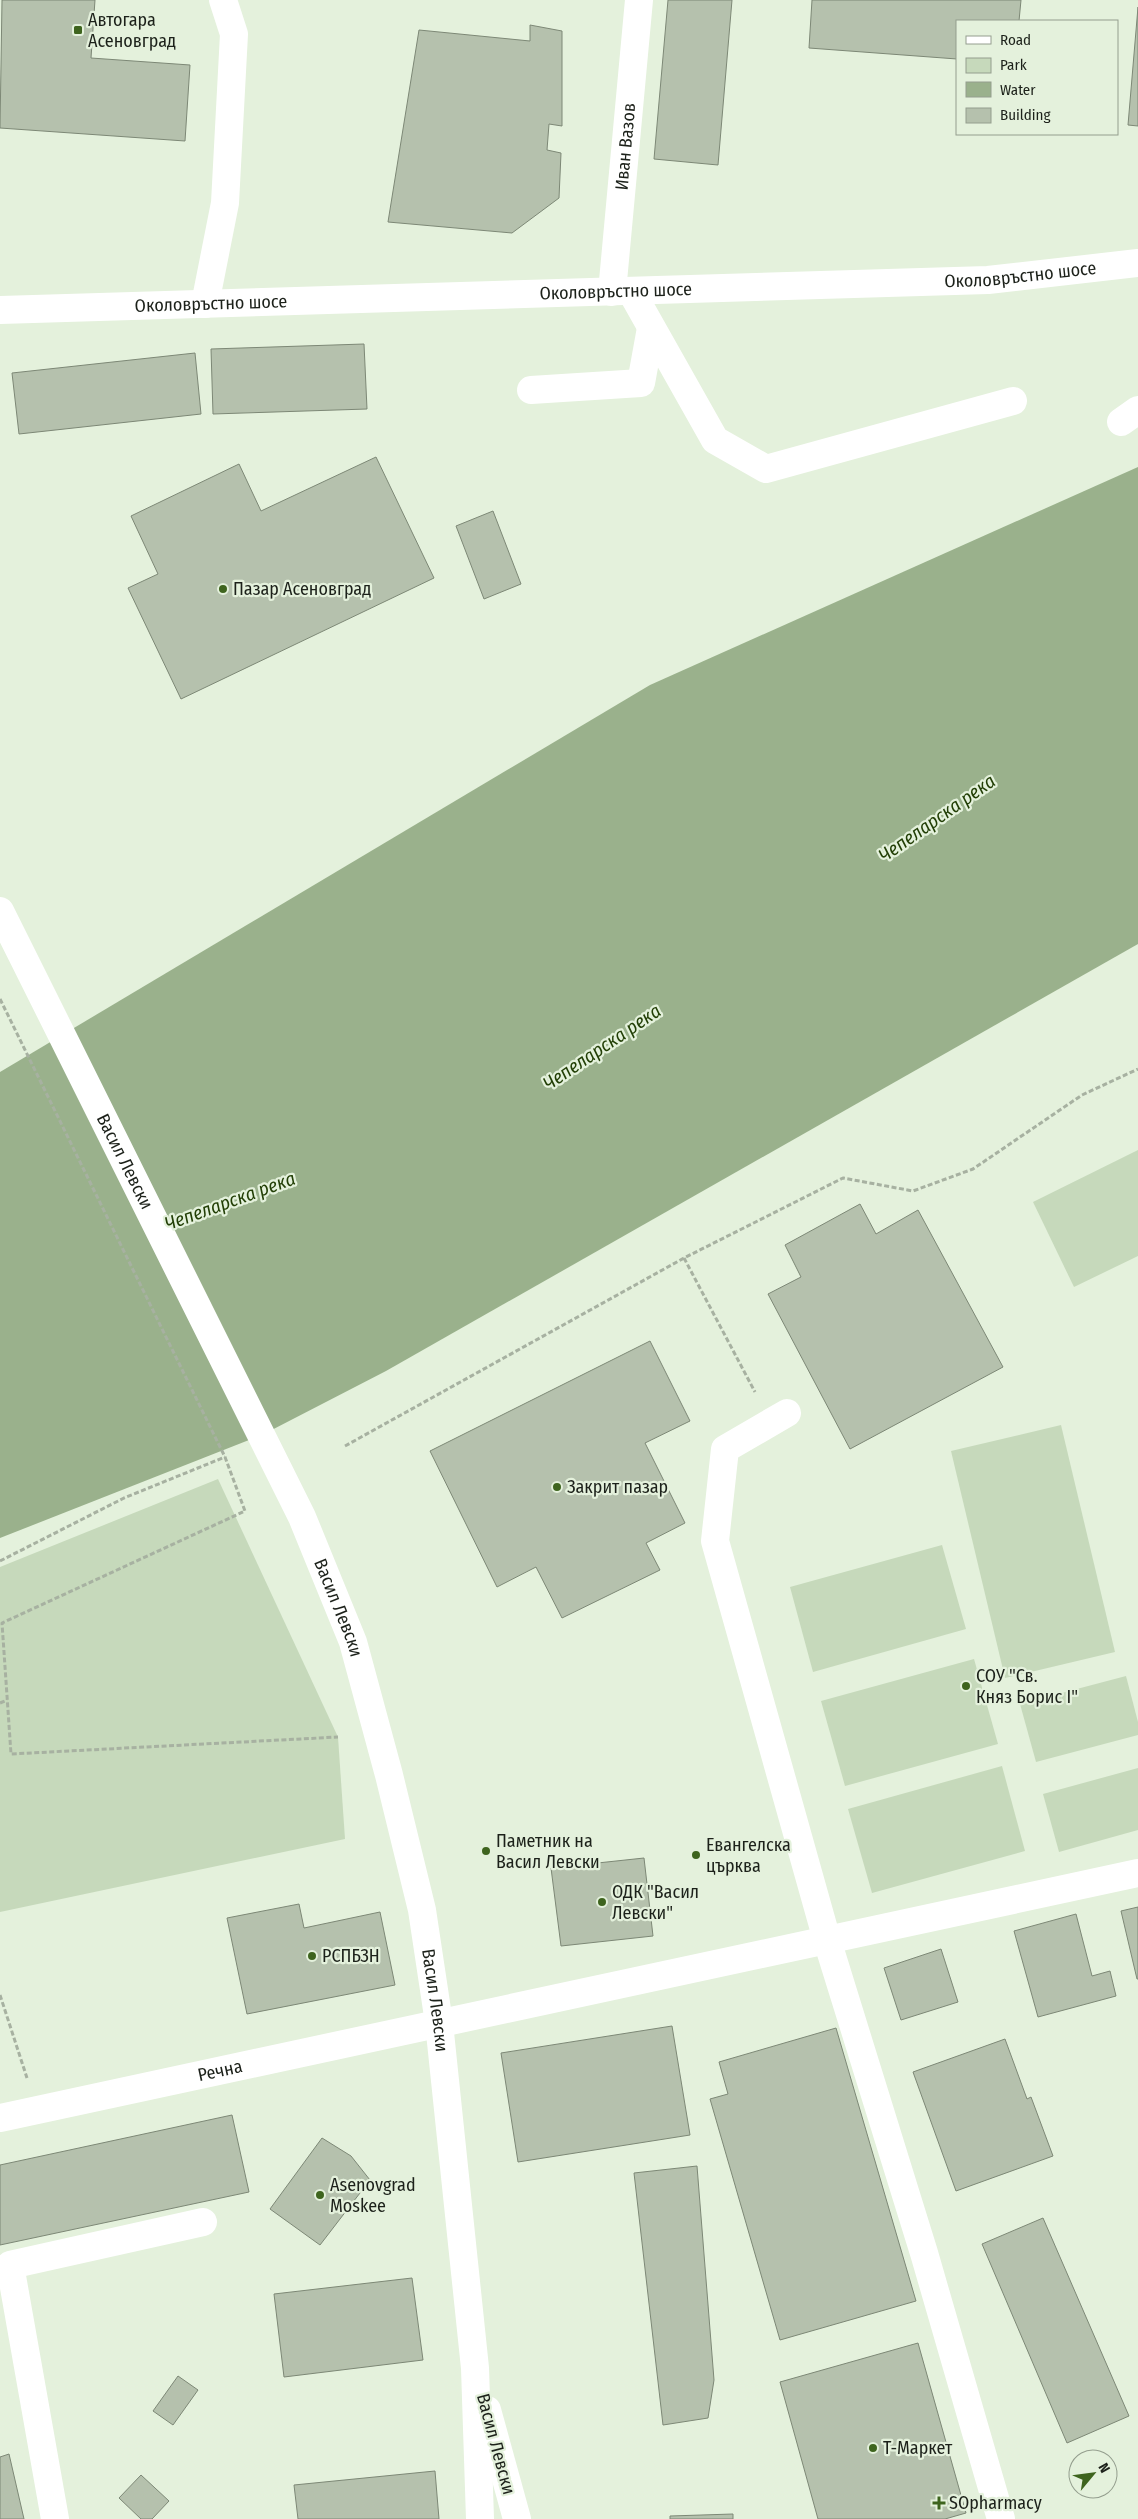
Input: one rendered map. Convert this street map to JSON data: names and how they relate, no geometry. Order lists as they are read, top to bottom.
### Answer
{
  "streets": {
    "street": [
      "Иван Вазов",
      "Околовръстно шосе",
      "Васил Левски",
      "Речна"
    ]
  },
  "crossings": [
    ["Иван Вазов", "Околовръстно шосе"],
    ["Васил Левски", "Речна"]
  ],
  "water": ["Чепеларска река"],
  "places": {
    "transit": ["Автогара Асеновград"],
    "other": [
      "Пазар Асеновград",
      "Закрит пазар",
      "СОУ \"Св. Княз Борис I\"",
      "Паметник на Васил Левски",
      "Евангелска църква",
      "ОДК \"Васил Левски\"",
      "РСПБЗН",
      "Asenovgrad Moskee",
      "Т-Маркет"
    ],
    "health": ["SOpharmacy"]
  },
  "legend": [
    "Road",
    "Park",
    "Water",
    "Building"
  ],
  "north": "top right"
}
